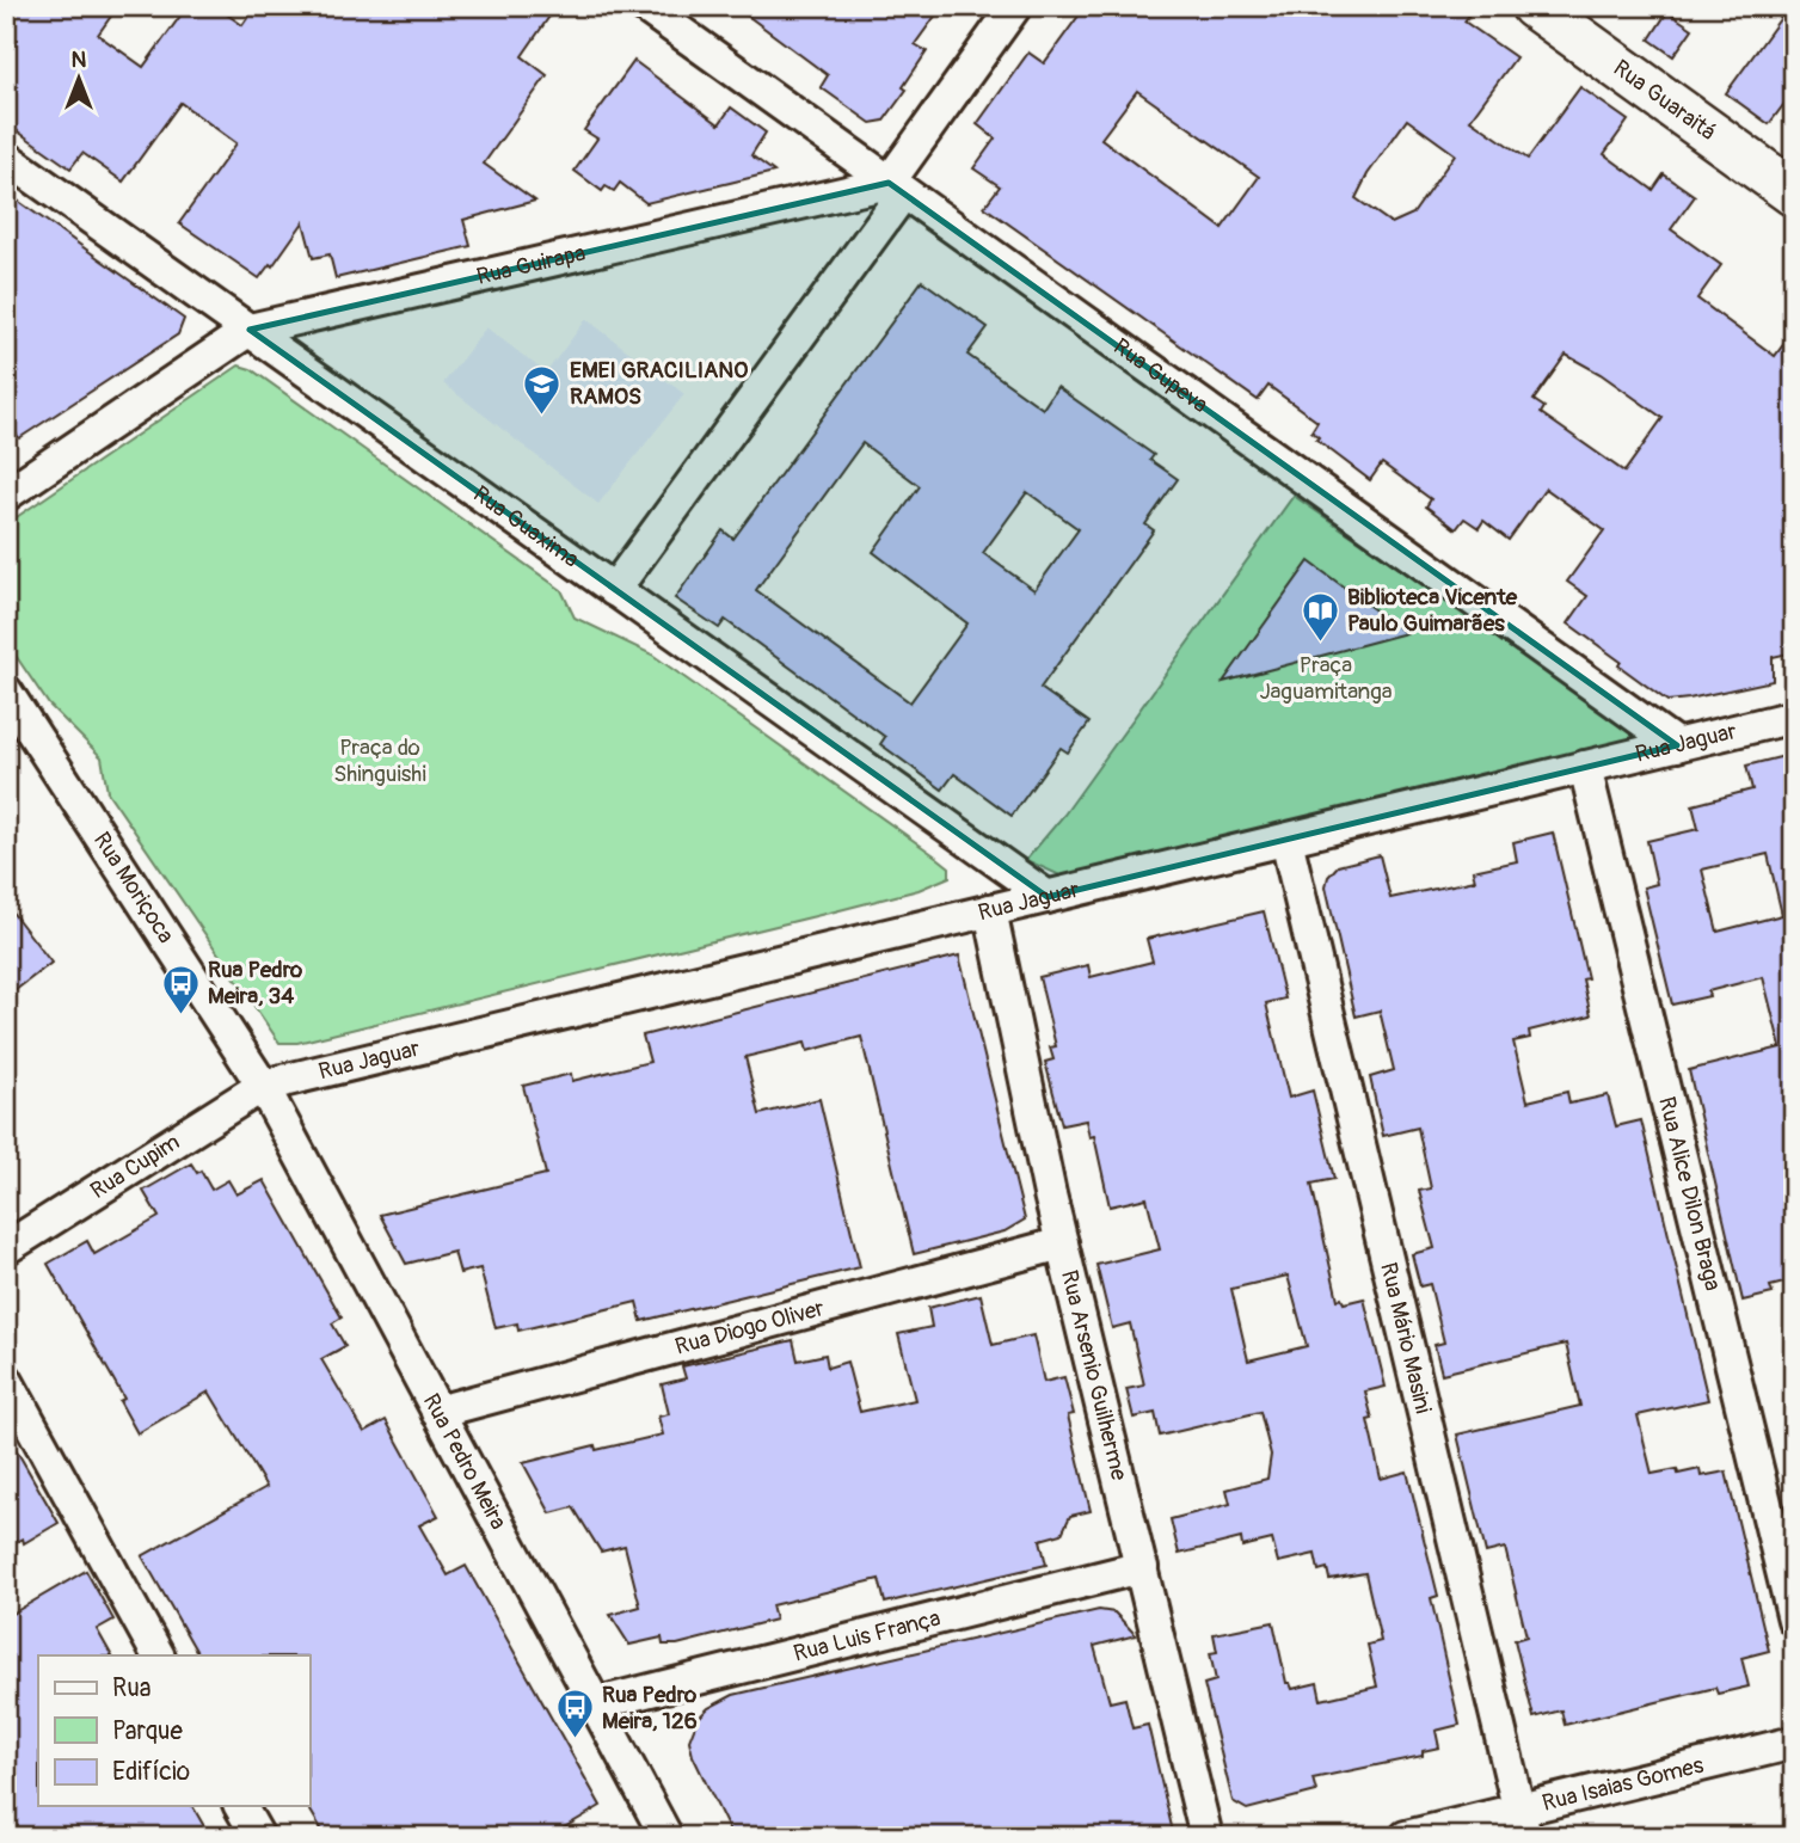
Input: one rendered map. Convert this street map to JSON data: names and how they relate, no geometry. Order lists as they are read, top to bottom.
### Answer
{
  "streets": {
    "street": [
      "Rua Guaraitá",
      "Rua Guirapa",
      "Rua Gupeva",
      "Rua Guaxima",
      "Rua Jaguar",
      "Rua Moriçoca",
      "Rua Cupim",
      "Rua Alice Dilon Braga",
      "Rua Diogo Oliver",
      "Rua Mário Masini",
      "Rua Arsenio Guilherme",
      "Rua Pedro Meira",
      "Rua Luis França",
      "Rua Isaias Gomes"
    ]
  },
  "crossings": [
    ["Rua Guirapa", "Rua Gupeva"],
    ["Rua Guirapa", "Rua Guaxima"],
    ["Rua Gupeva", "Rua Jaguar"],
    ["Rua Guaxima", "Rua Jaguar"],
    ["Rua Jaguar", "Rua Moriçoca"],
    ["Rua Jaguar", "Rua Cupim"],
    ["Rua Jaguar", "Rua Alice Dilon Braga"],
    ["Rua Jaguar", "Rua Mário Masini"],
    ["Rua Jaguar", "Rua Arsenio Guilherme"],
    ["Rua Jaguar", "Rua Pedro Meira"],
    ["Rua Moriçoca", "Rua Cupim"],
    ["Rua Moriçoca", "Rua Pedro Meira"],
    ["Rua Cupim", "Rua Pedro Meira"],
    ["Rua Diogo Oliver", "Rua Arsenio Guilherme"],
    ["Rua Diogo Oliver", "Rua Pedro Meira"],
    ["Rua Mário Masini", "Rua Isaias Gomes"],
    ["Rua Arsenio Guilherme", "Rua Luis França"],
    ["Rua Pedro Meira", "Rua Luis França"]
  ],
  "parks": ["Praça Jaguamitanga", "Praça do Shinguishi"],
  "places": {
    "school or university": ["EMEI GRACILIANO RAMOS"],
    "library": ["Biblioteca Vicente Paulo Guimarães"],
    "bus stop": ["Rua Pedro Meira, 34", "Rua Pedro Meira, 126"]
  },
  "legend": ["Rua", "Parque", "Edifício"],
  "north": "top"
}
